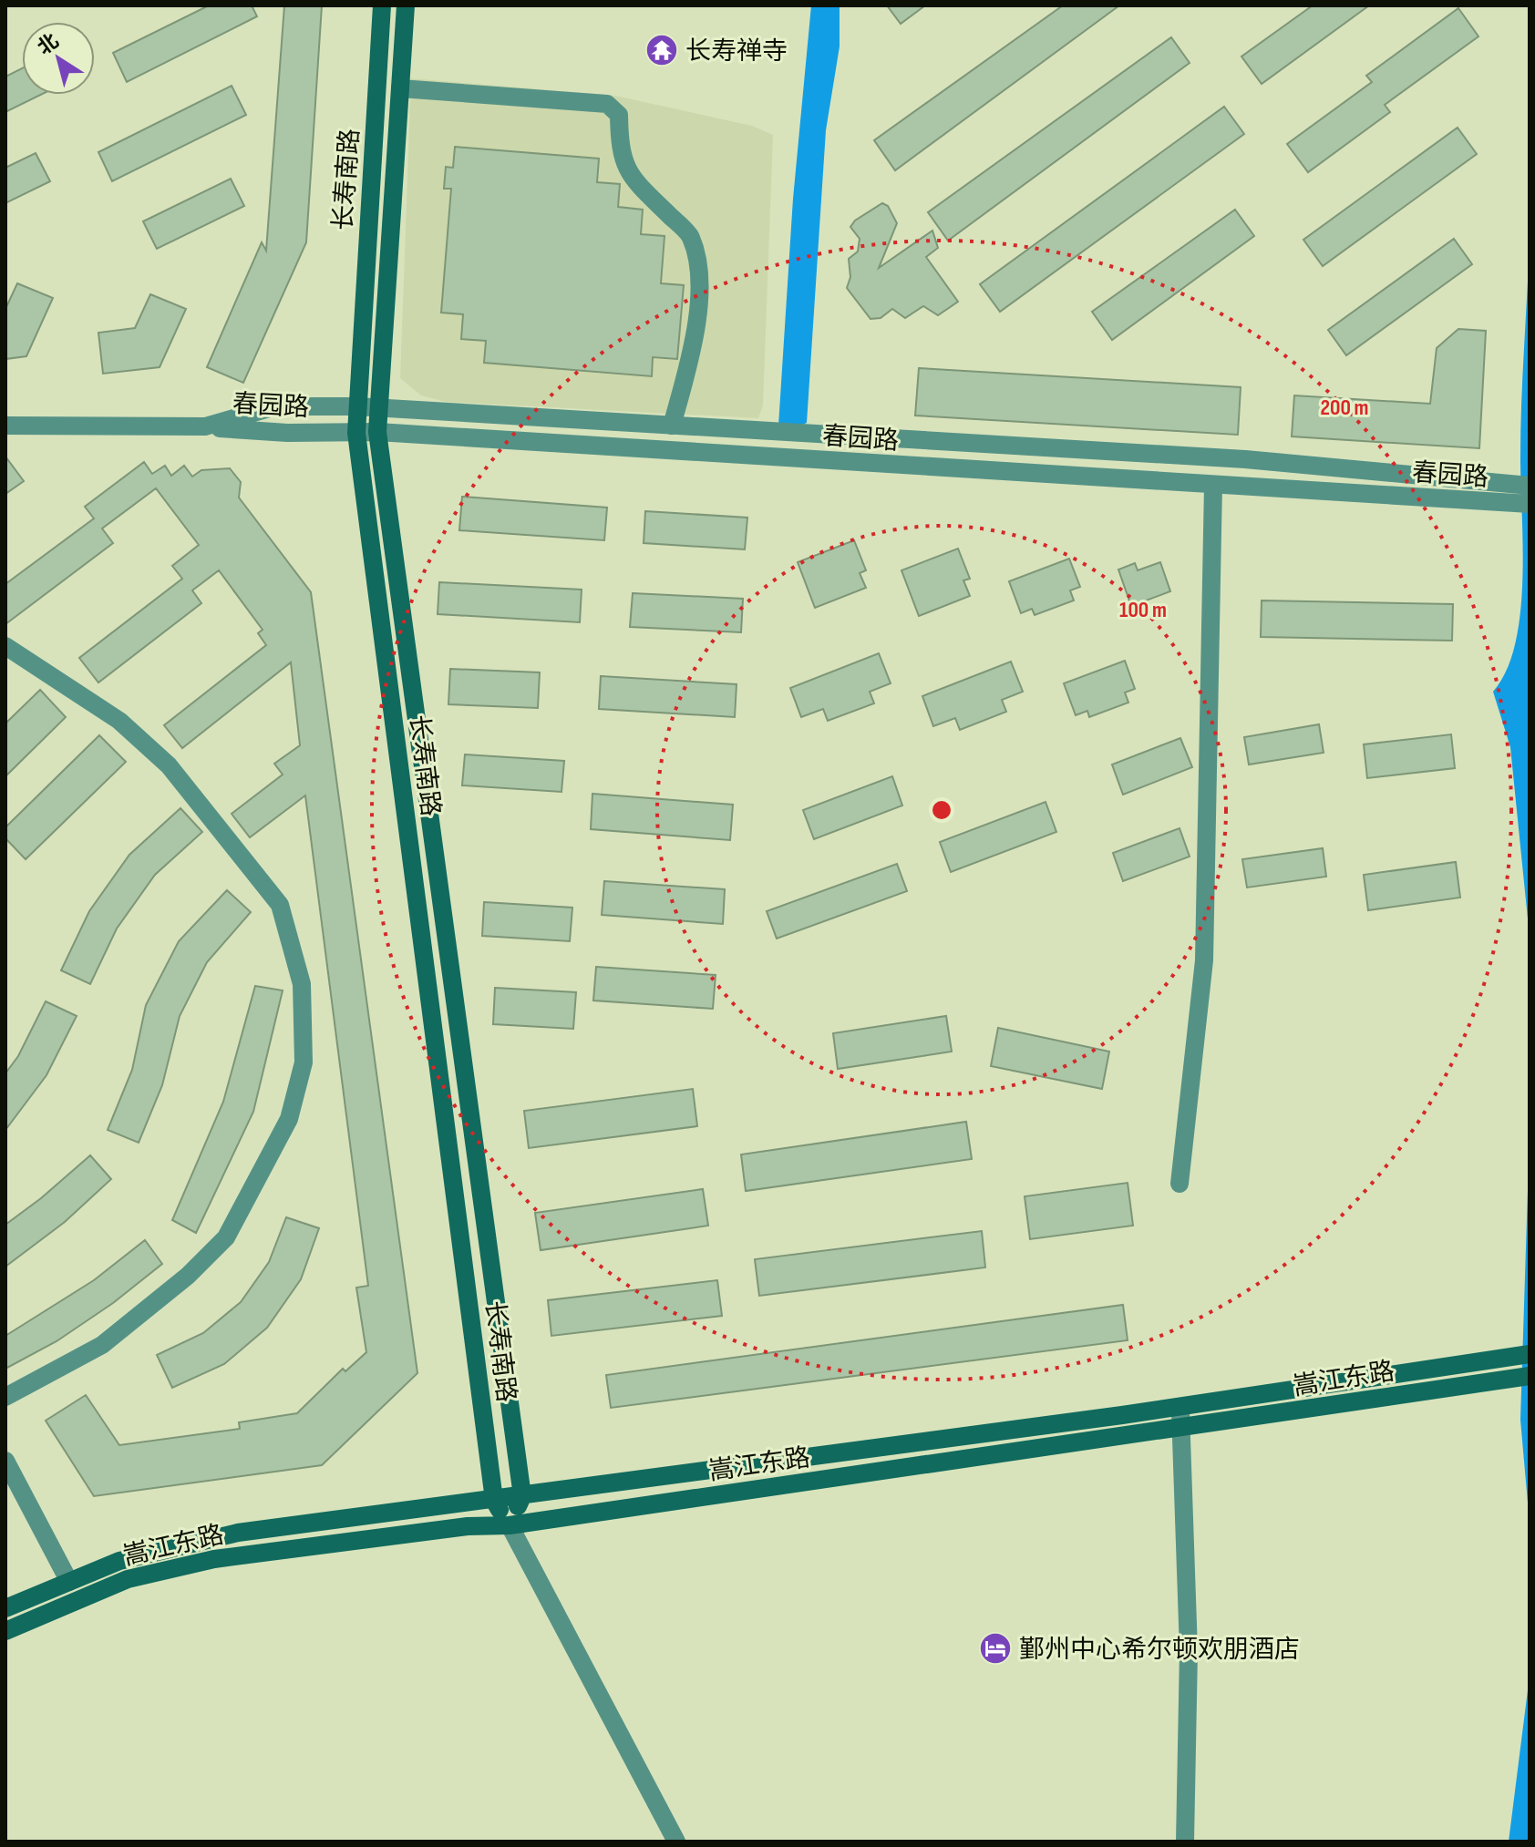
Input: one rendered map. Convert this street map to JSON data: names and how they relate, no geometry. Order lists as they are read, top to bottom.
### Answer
{
  "streets": {
    "main road": ["长寿南路", "嵩江东路"],
    "street": ["春园路"]
  },
  "crossings": [
    ["长寿南路", "春园路"],
    ["长寿南路", "嵩江东路"]
  ],
  "places": {
    "temple": ["长寿禅寺"],
    "hotel": ["鄞州中心希尔顿欢朋酒店"]
  },
  "north": "top left",
  "rings": ["200 m", "100 m"]
}
